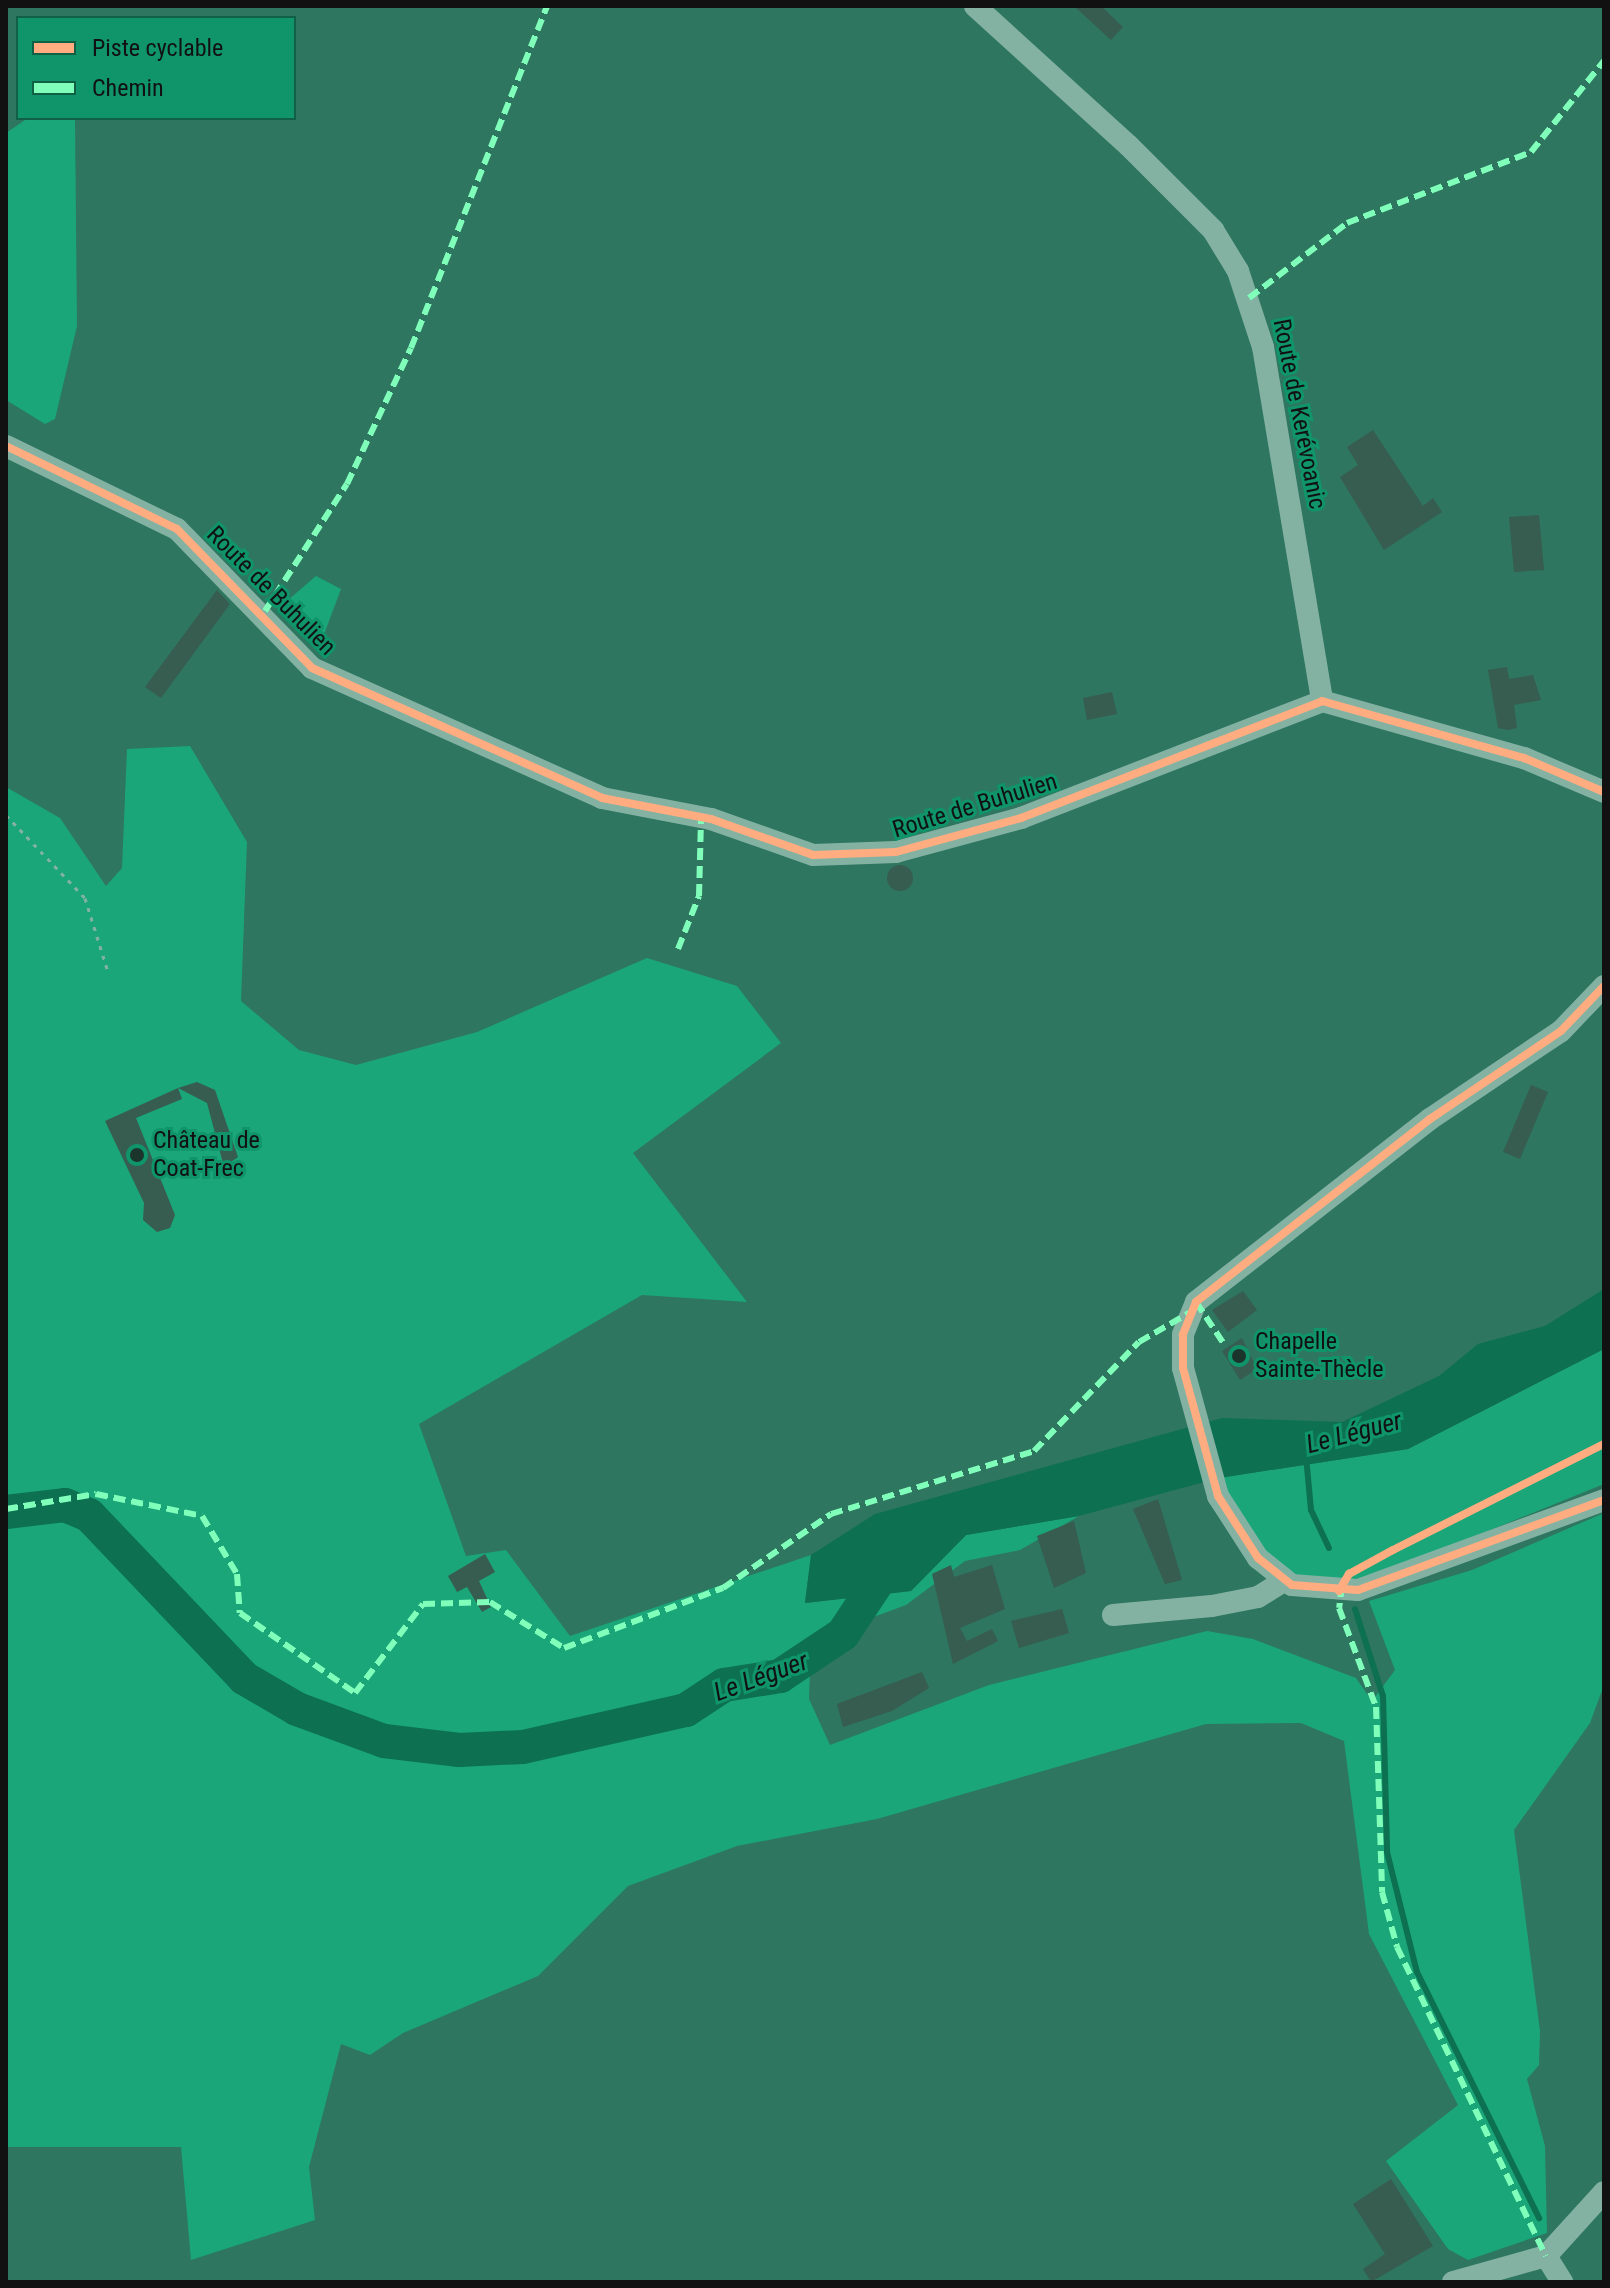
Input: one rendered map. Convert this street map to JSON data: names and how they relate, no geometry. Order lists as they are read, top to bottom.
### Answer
{
  "streets": {
    "street": ["Route de Kerévoanic", "Route de Buhulien"]
  },
  "crossings": [
    ["Route de Kerévoanic", "Route de Buhulien"]
  ],
  "water": ["Le Léguer"],
  "places": ["Château de Coat-Frec", "Chapelle Sainte-Thècle"],
  "legend": ["Piste cyclable", "Chemin"]
}
